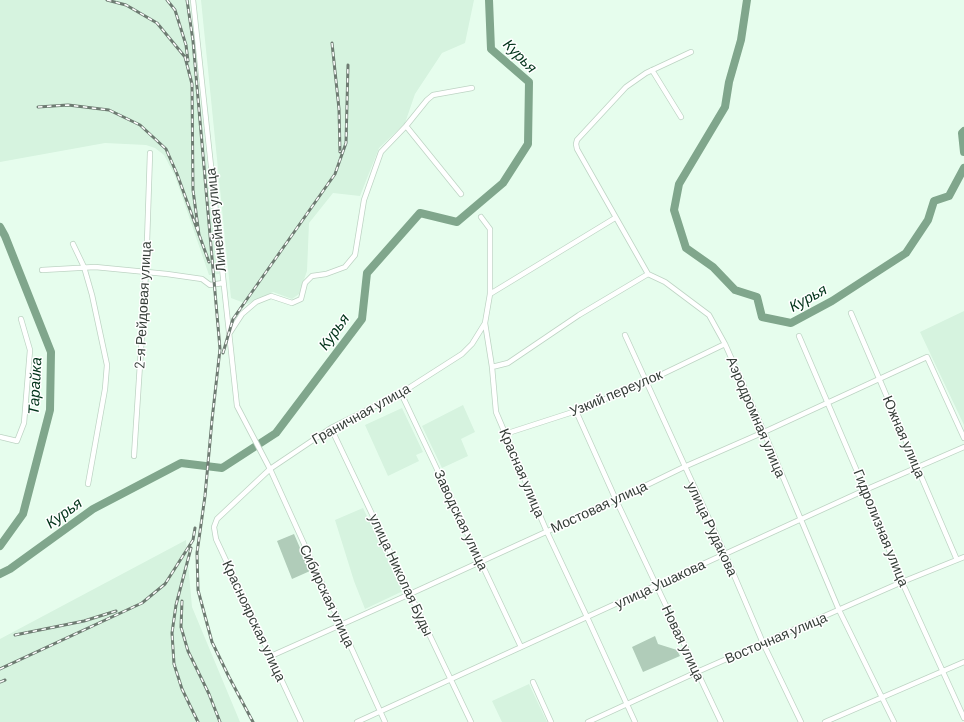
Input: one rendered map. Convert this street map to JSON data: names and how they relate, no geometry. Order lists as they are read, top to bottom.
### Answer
{
  "streets": {
    "street": [
      "Линейная улица",
      "2-я Рейдовая улица",
      "Узкий переулок",
      "Граничная улица",
      "Аэродромная улица",
      "Южная улица",
      "Красная улица",
      "Мостовая улица",
      "Заводская улица",
      "Гидролизная улица",
      "улица Рудакова",
      "улица Николая Буды",
      "улица Ушакова",
      "Сибирская улица",
      "Красноярская улица",
      "Восточная улица",
      "Новая улица"
    ]
  },
  "crossings": [
    ["Линейная улица", "Сибирская улица"],
    ["Узкий переулок", "Аэродромная улица"],
    ["Узкий переулок", "Красная улица"],
    ["Узкий переулок", "улица Рудакова"],
    ["Узкий переулок", "Новая улица"],
    ["Граничная улица", "Красная улица"],
    ["Граничная улица", "Заводская улица"],
    ["Граничная улица", "улица Николая Буды"],
    ["Граничная улица", "Сибирская улица"],
    ["Граничная улица", "Красноярская улица"],
    ["Аэродромная улица", "Мостовая улица"],
    ["Аэродромная улица", "улица Ушакова"],
    ["Аэродромная улица", "Восточная улица"],
    ["Южная улица", "Мостовая улица"],
    ["Южная улица", "улица Ушакова"],
    ["Южная улица", "Восточная улица"],
    ["Красная улица", "Мостовая улица"],
    ["Красная улица", "улица Ушакова"],
    ["Красная улица", "Восточная улица"],
    ["Мостовая улица", "Заводская улица"],
    ["Мостовая улица", "Гидролизная улица"],
    ["Мостовая улица", "улица Рудакова"],
    ["Мостовая улица", "улица Николая Буды"],
    ["Мостовая улица", "Сибирская улица"],
    ["Мостовая улица", "Красноярская улица"],
    ["Мостовая улица", "Новая улица"],
    ["Заводская улица", "улица Ушакова"],
    ["Гидролизная улица", "улица Ушакова"],
    ["Гидролизная улица", "Восточная улица"],
    ["улица Рудакова", "улица Ушакова"],
    ["улица Рудакова", "Восточная улица"],
    ["улица Николая Буды", "улица Ушакова"],
    ["улица Ушакова", "Сибирская улица"],
    ["улица Ушакова", "Новая улица"],
    ["Восточная улица", "Новая улица"]
  ],
  "water": ["Курья", "Тарайка"]
}
